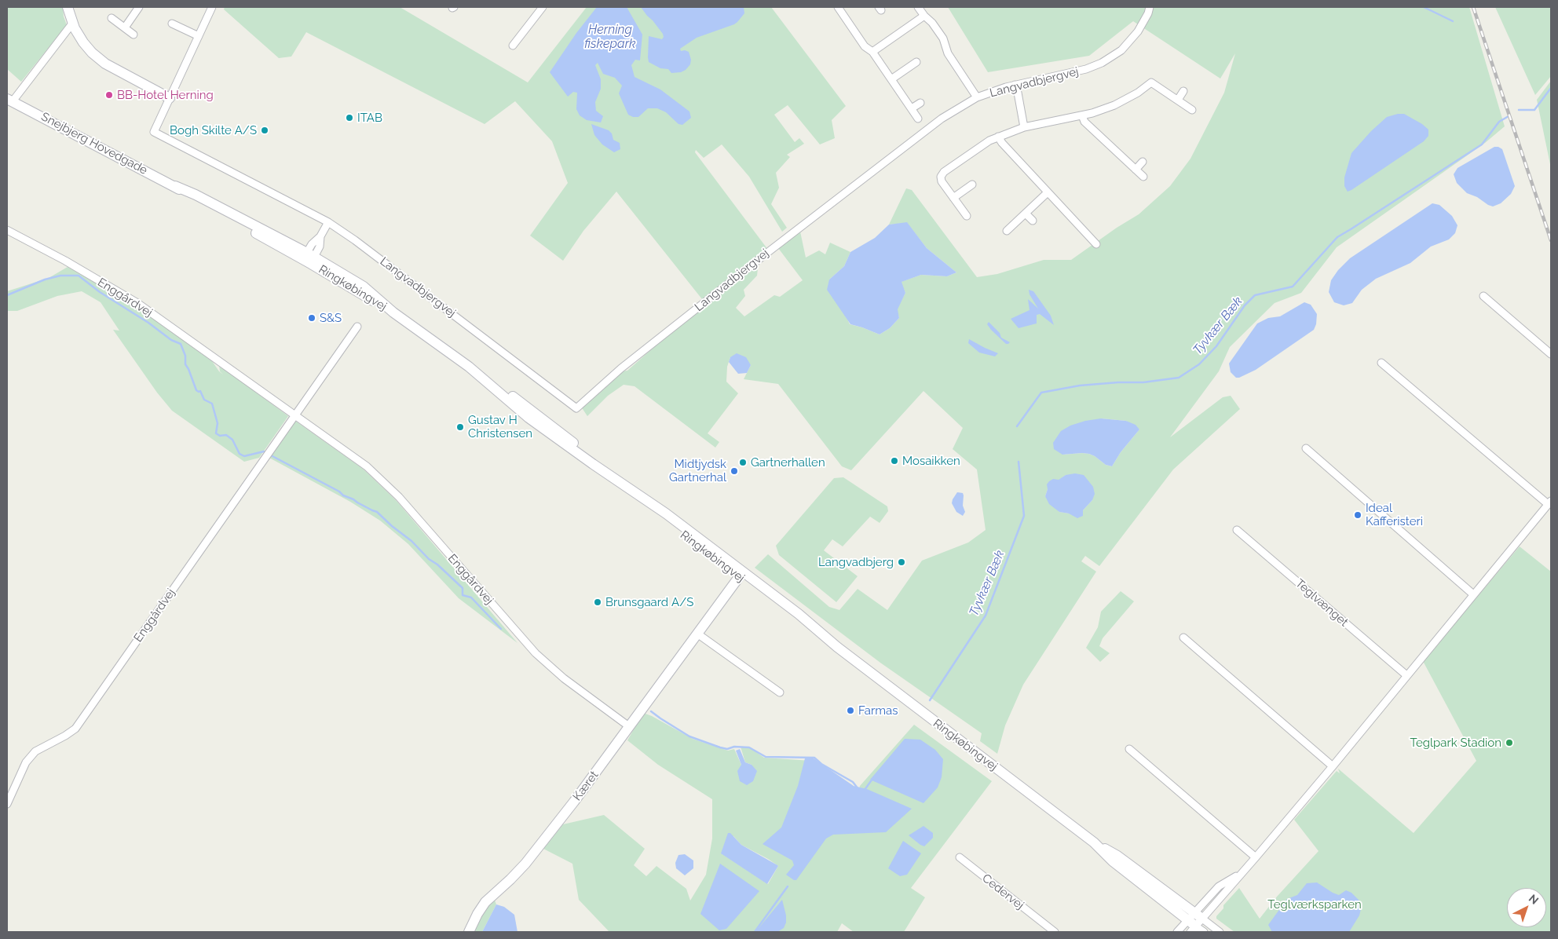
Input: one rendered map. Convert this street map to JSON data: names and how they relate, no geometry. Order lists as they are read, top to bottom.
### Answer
{
  "streets": {
    "street": [
      "Langvadbjergvej",
      "Snejbjerg Hovedgade",
      "Ringkøbingvej",
      "Enggårdvej",
      "Teglvænget",
      "Kæret",
      "Cedervej"
    ]
  },
  "crossings": [
    ["Snejbjerg Hovedgade", "Ringkøbingvej"],
    ["Ringkøbingvej", "Kæret"],
    ["Enggårdvej", "Kæret"]
  ],
  "water": ["Herning fiskepark", "Tyvkær Bæk"],
  "parks": ["Teglværksparken"],
  "places": [
    "BB-Hotel Herning",
    "ITAB",
    "Bogh Skilte A/S",
    "S&S",
    "Gustav H Christensen",
    "Mosaikken",
    "Gartnerhallen",
    "Midtjydsk Gartnerhal",
    "Ideal Kafferisteri",
    "Langvadbjerg",
    "Brunsgaard A/S",
    "Farmas",
    "Teglpark Stadion"
  ],
  "north": "top right"
}
